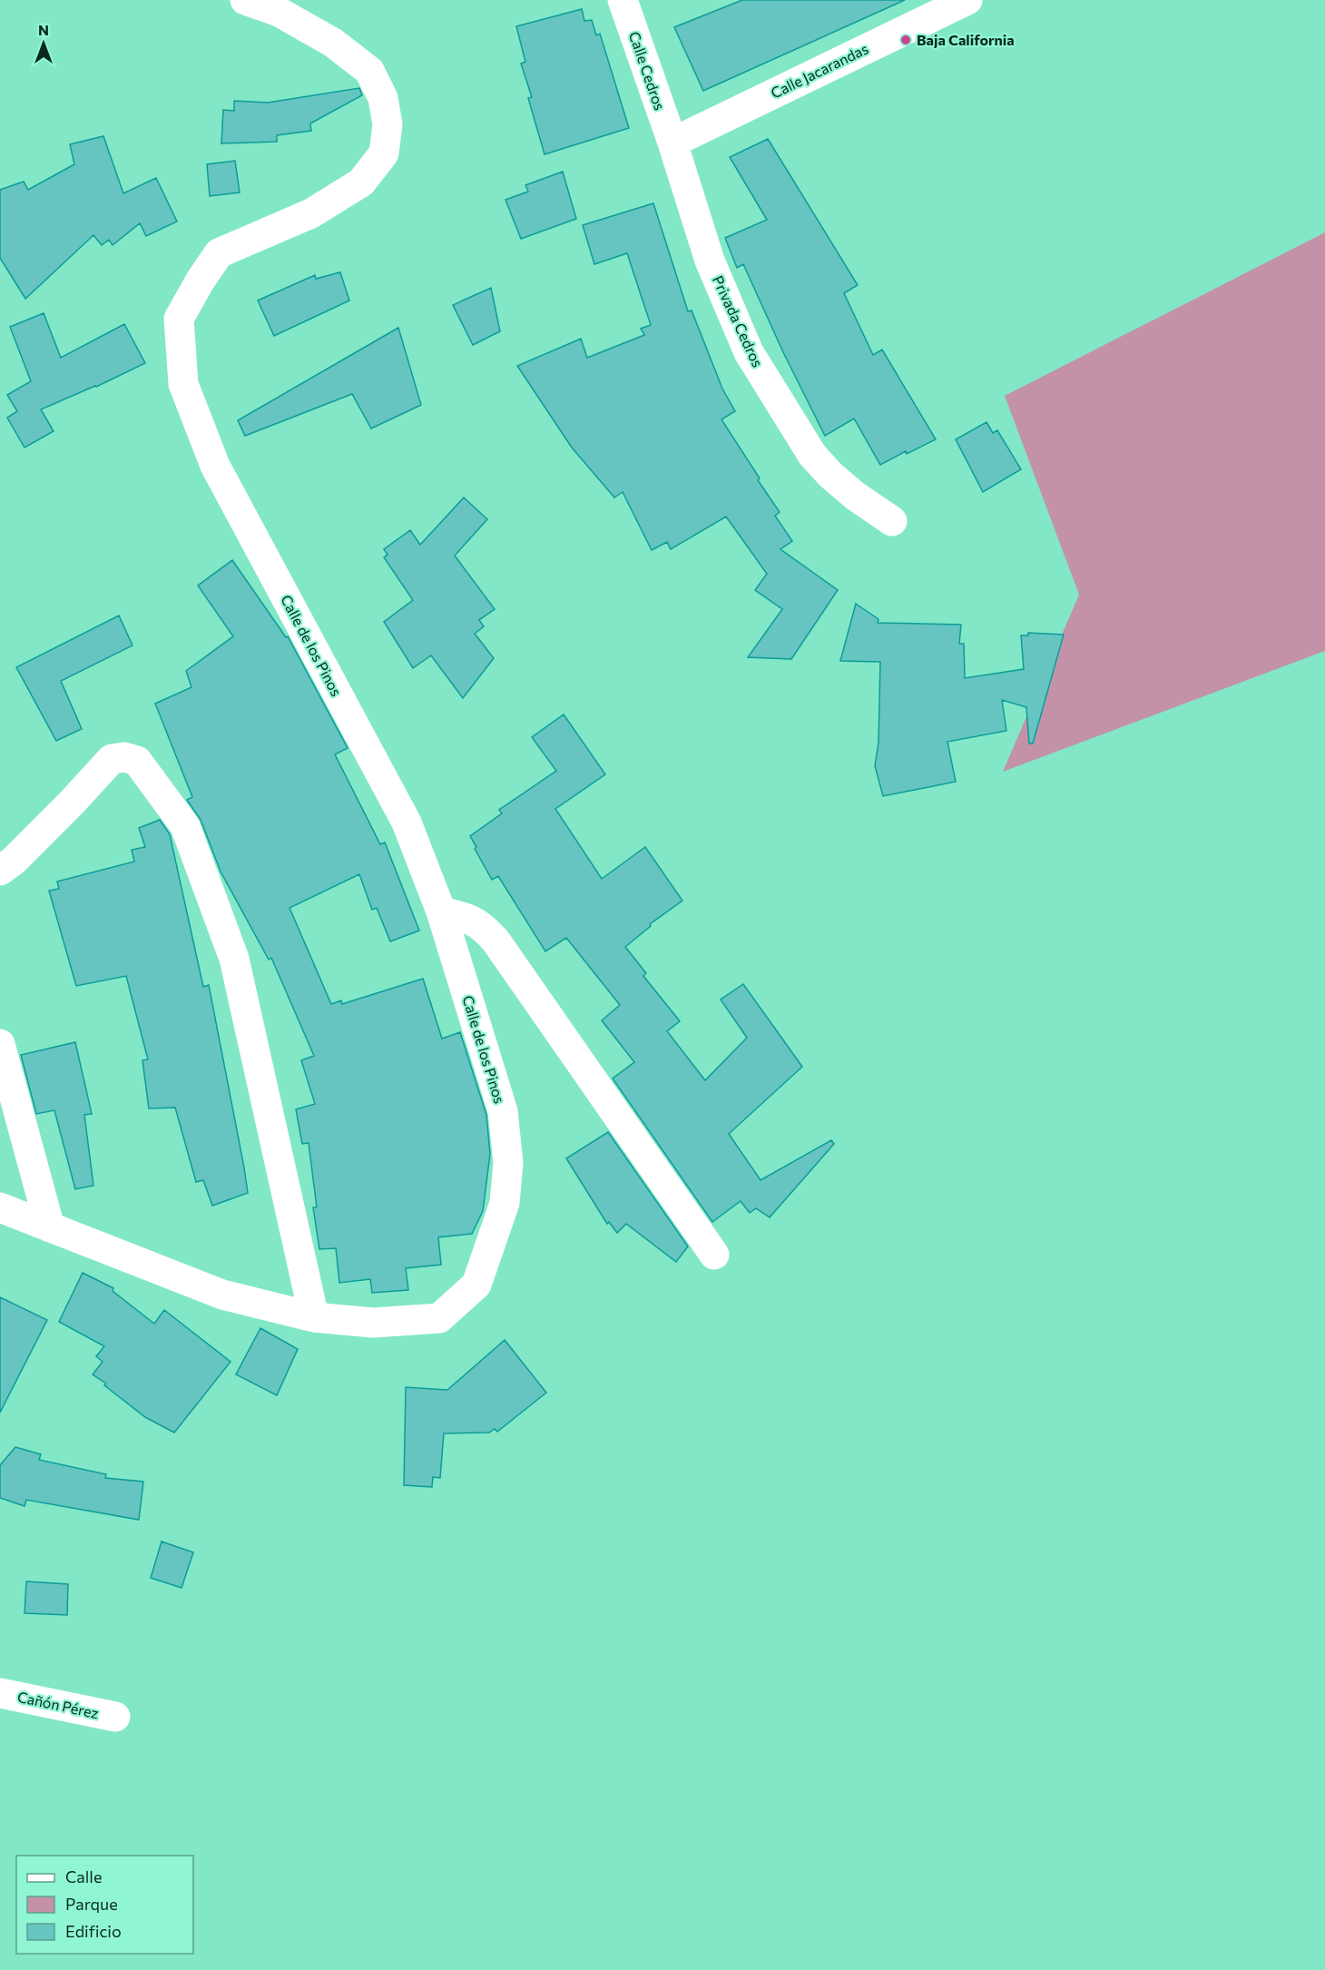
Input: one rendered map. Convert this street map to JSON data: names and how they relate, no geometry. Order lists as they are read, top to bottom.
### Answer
{
  "streets": {
    "street": [
      "Calle Cedros",
      "Calle Jacarandas",
      "Privada Cedros",
      "Calle de los Pinos",
      "Cañón Pérez"
    ]
  },
  "crossings": [
    ["Calle Cedros", "Calle Jacarandas"],
    ["Calle Cedros", "Privada Cedros"],
    ["Calle Jacarandas", "Privada Cedros"]
  ],
  "places": ["Baja California"],
  "legend": ["Calle", "Parque", "Edificio"],
  "north": "top"
}
